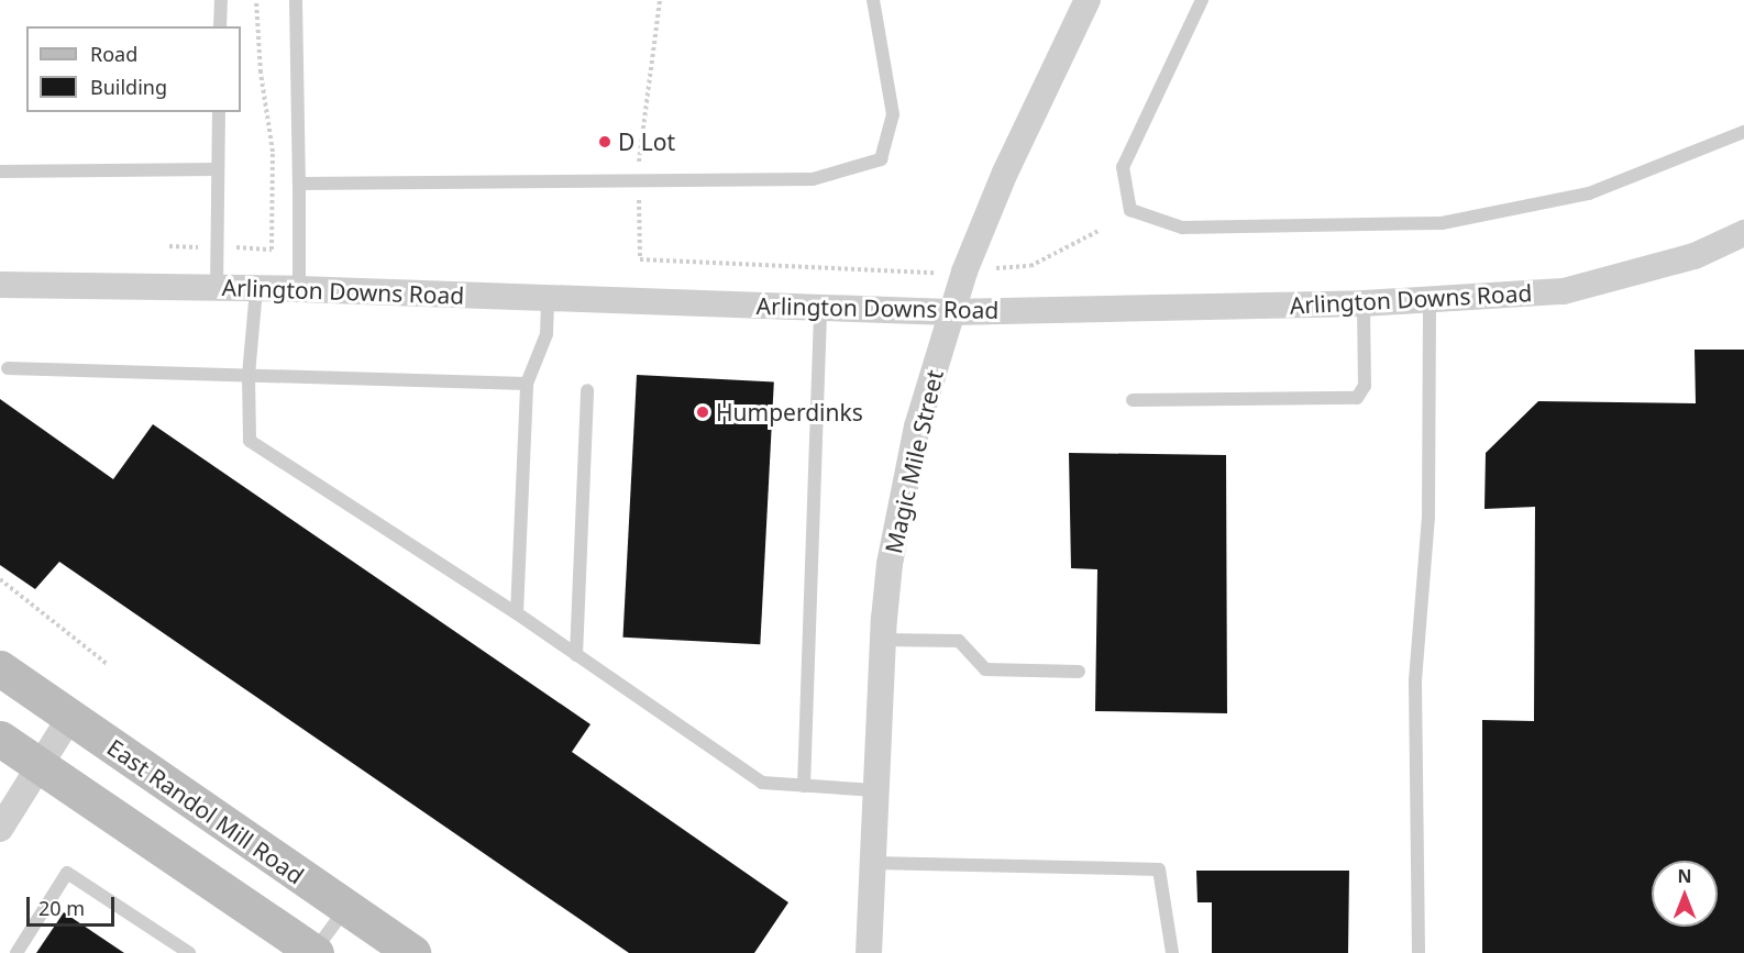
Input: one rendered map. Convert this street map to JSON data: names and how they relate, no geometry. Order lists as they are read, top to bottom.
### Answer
{
  "streets": {
    "main road": ["East Randol Mill Road"],
    "street": ["Arlington Downs Road", "Magic Mile Street"]
  },
  "crossings": [
    ["Arlington Downs Road", "Magic Mile Street"]
  ],
  "places": ["D Lot", "Humperdinks"],
  "legend": ["Road", "Building"],
  "scale_bar": "20 m",
  "north": "top"
}
